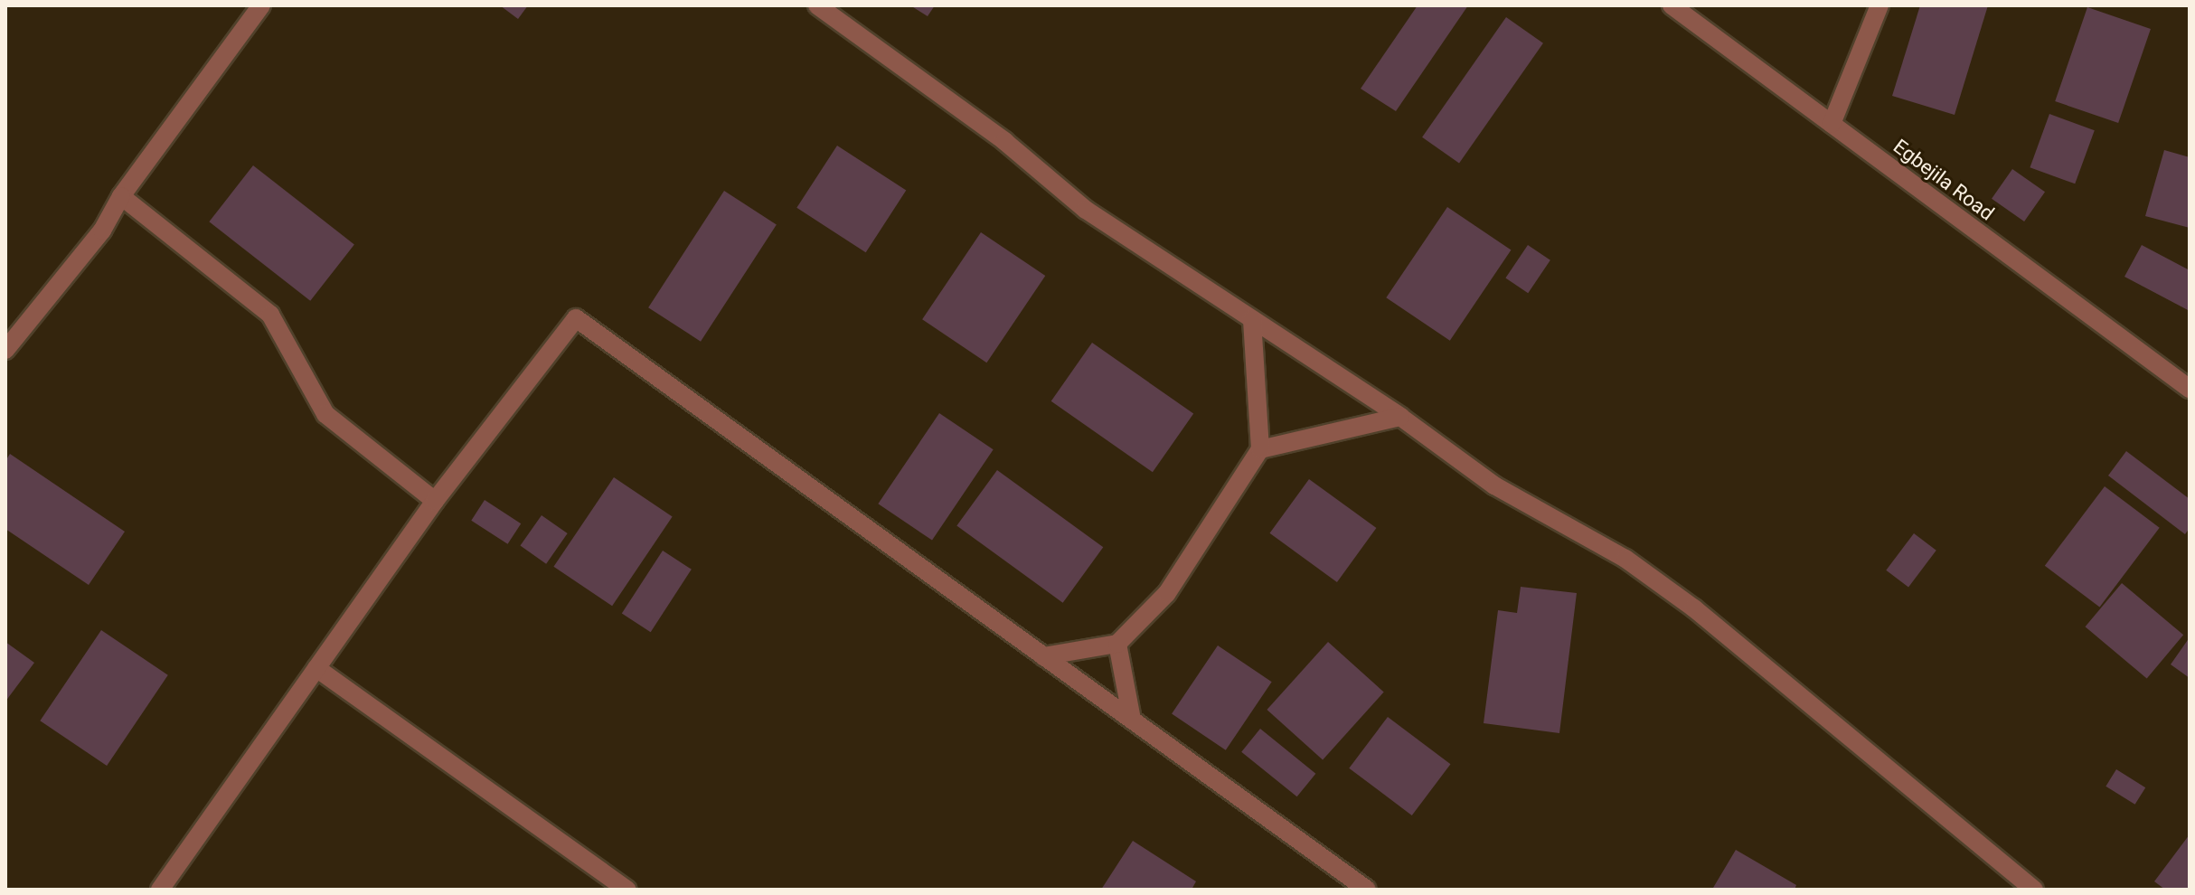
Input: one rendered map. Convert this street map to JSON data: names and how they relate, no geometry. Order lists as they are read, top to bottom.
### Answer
{
  "streets": {
    "street": ["Egbejila Road"]
  }
}
